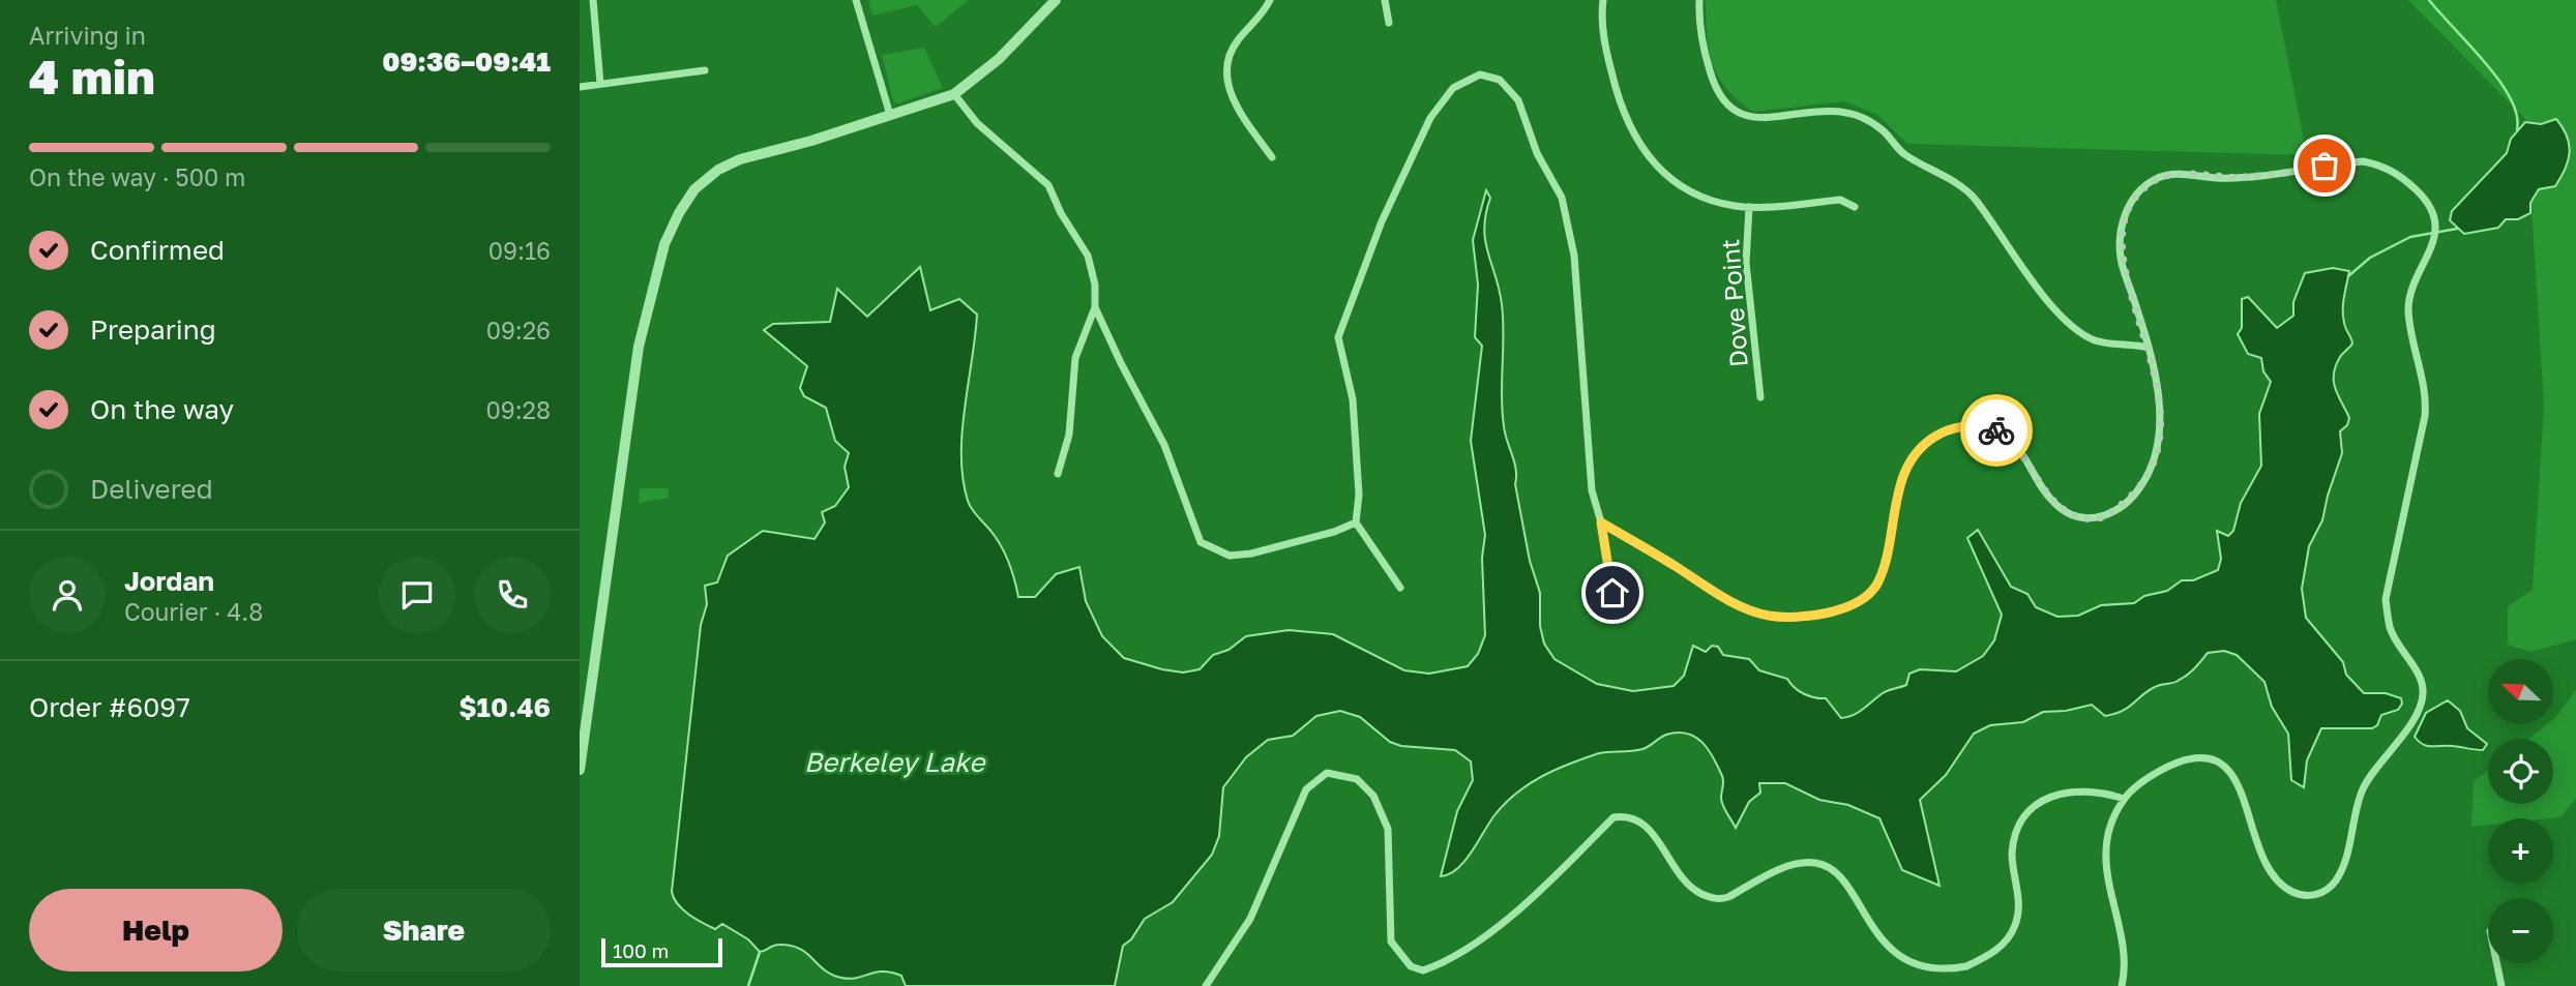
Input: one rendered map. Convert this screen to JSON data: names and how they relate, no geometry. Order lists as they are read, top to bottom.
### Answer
{
  "streets": {
    "street": ["Dove Point"]
  },
  "water": ["Berkeley Lake"],
  "scale_bar": "100 m",
  "north": "top left",
  "page": {
    "heading": ["4 min", "Arriving in", "09:36–09:41"],
    "panel": [
      "Jordan",
      "Courier · 4.8",
      "Order #6097",
      "$10.46"
    ],
    "bar": "On the way · 500 m",
    "list": [
      ["Confirmed", "09:16"],
      ["Preparing", "09:26"],
      ["On the way", "09:28"],
      "Delivered"
    ],
    "map_buttons": ["+", "−"],
    "buttons": ["Help", "Share"],
    "scale": "100 m"
  }
}
